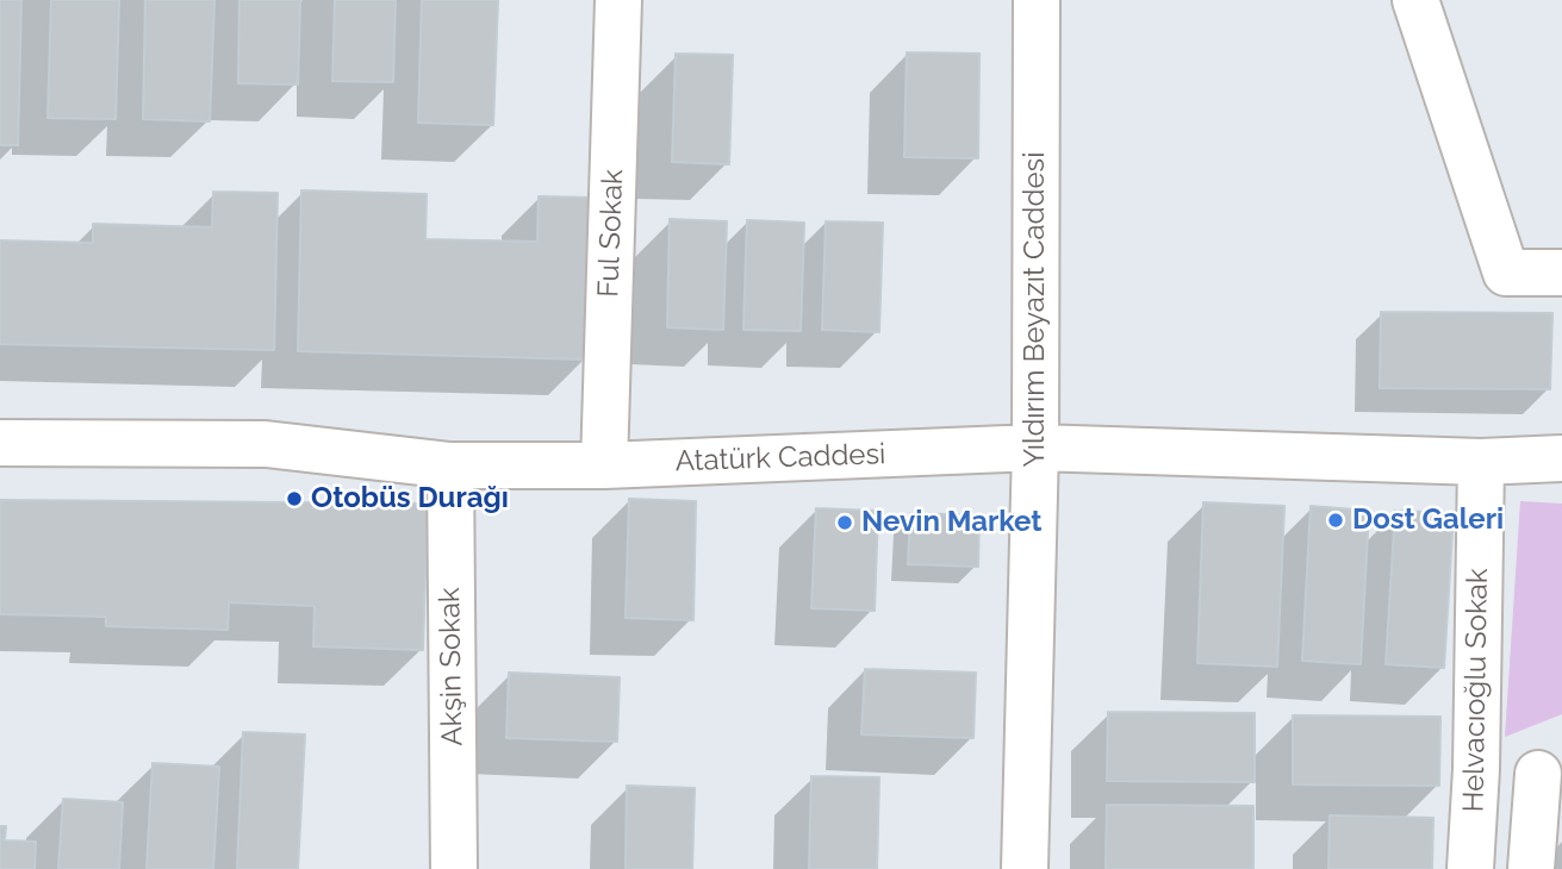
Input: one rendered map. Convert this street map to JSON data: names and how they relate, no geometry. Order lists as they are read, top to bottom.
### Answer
{
  "streets": {
    "street": [
      "Ful Sokak",
      "Yıldırım Beyazıt Caddesi",
      "Atatürk Caddesi",
      "Akşin Sokak",
      "Helvacıoğlu Sokak"
    ]
  },
  "crossings": [
    ["Ful Sokak", "Atatürk Caddesi"],
    ["Yıldırım Beyazıt Caddesi", "Atatürk Caddesi"],
    ["Atatürk Caddesi", "Akşin Sokak"],
    ["Atatürk Caddesi", "Helvacıoğlu Sokak"]
  ],
  "places": ["Otobüs Durağı", "Dost Galeri", "Nevin Market"]
}
